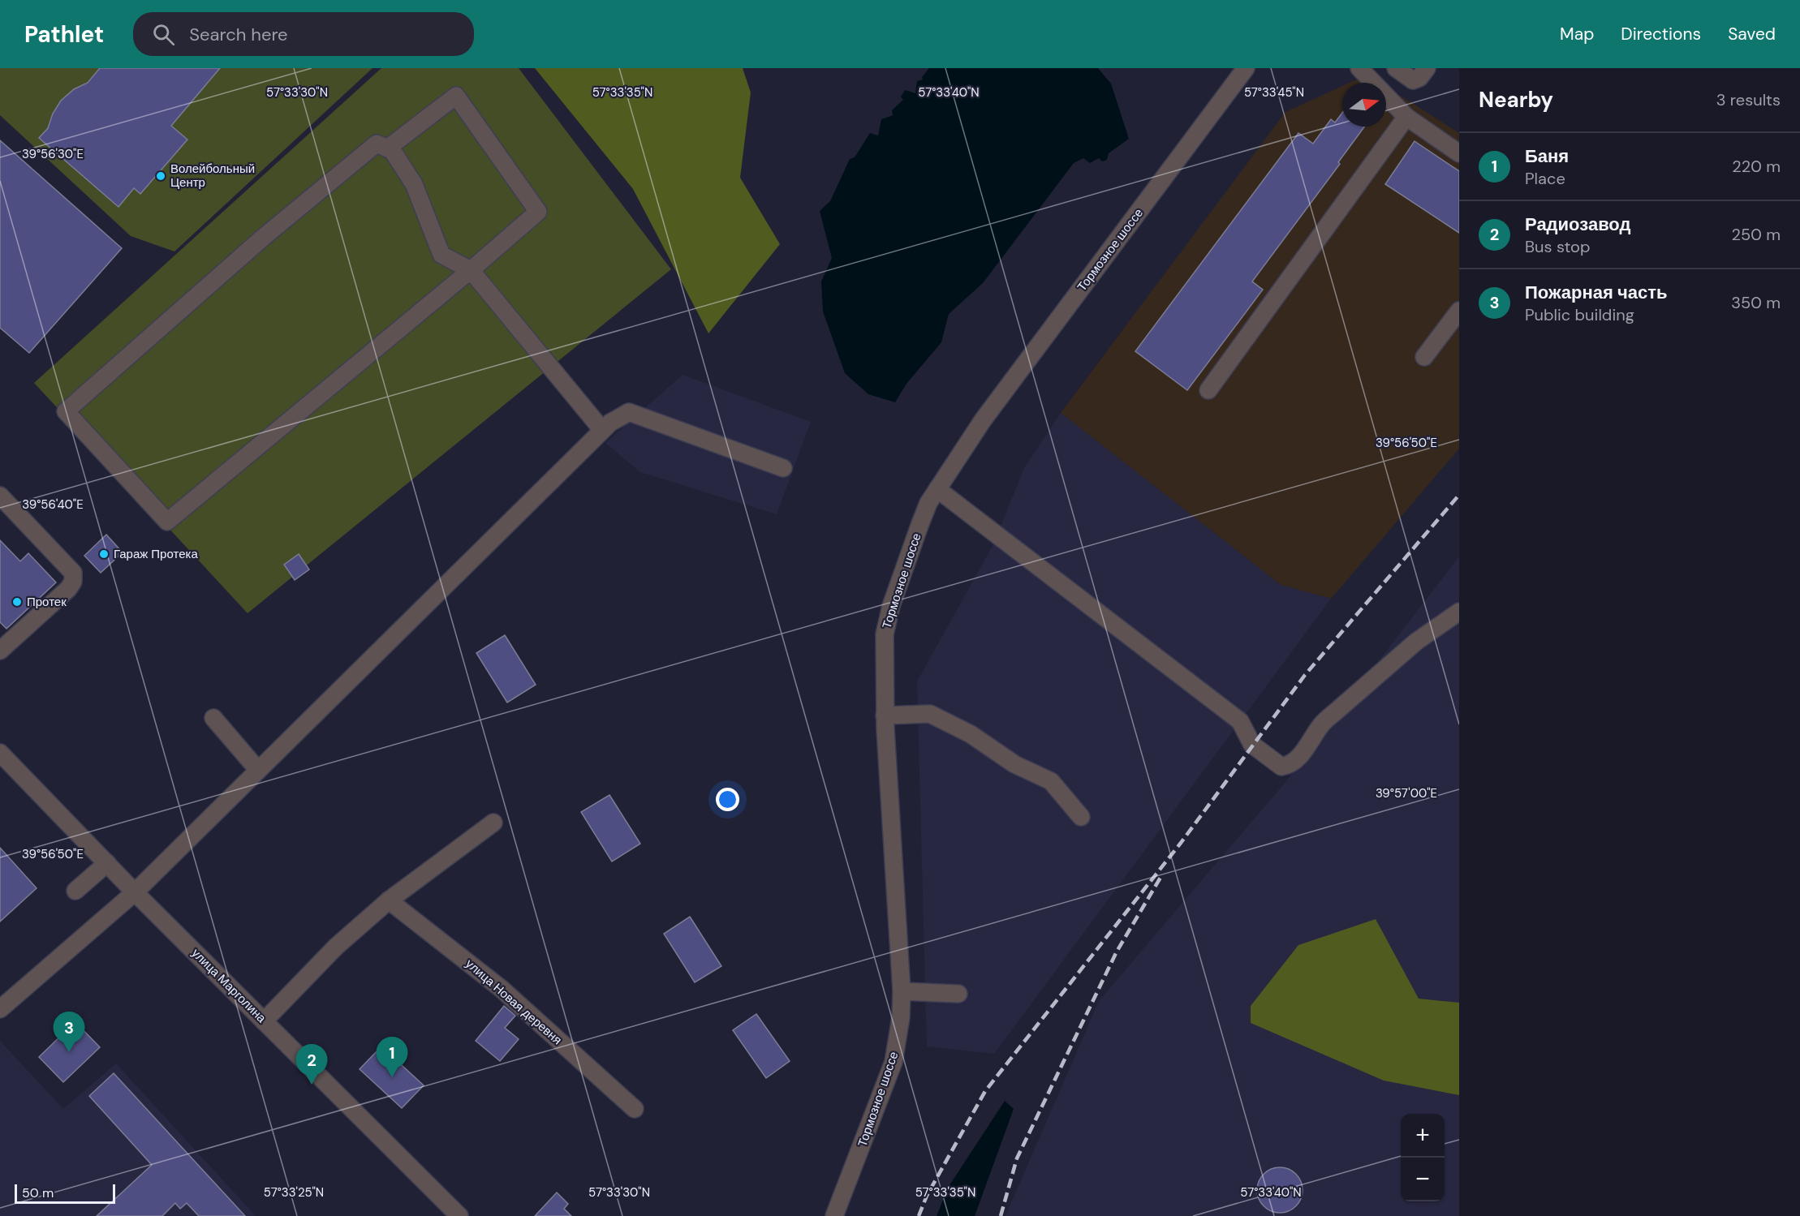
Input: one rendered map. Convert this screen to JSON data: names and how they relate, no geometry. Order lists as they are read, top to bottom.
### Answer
{
  "streets": {
    "street": ["Тормозное шоссе", "улица Марголина", "улица Новая деревня"]
  },
  "places": ["Волейбольный Центр", "Гараж Протека", "Протек"],
  "scale_bar": "50 m",
  "north": "right",
  "page": {
    "header": "Pathlet",
    "search": "Search here",
    "nav": ["Map", "Directions", "Saved"],
    "heading": ["Nearby", "3 results"],
    "list": [
      {
        "mark": "1",
        "name": "Баня",
        "note": "Place",
        "value": "220 m"
      },
      {
        "mark": "2",
        "name": "Радиозавод",
        "note": "Bus stop",
        "value": "250 m"
      },
      {
        "mark": "3",
        "name": "Пожарная часть",
        "note": "Public building",
        "value": "350 m"
      }
    ],
    "pins": ["3", "1", "2"],
    "map_buttons": ["+", "−"],
    "scale": "50 m"
  },
  "coordinates": [
    "57°33'30\"N",
    "57°33'35\"N",
    "57°33'40\"N",
    "57°33'45\"N",
    "39°56'30\"E",
    "39°56'50\"E",
    "39°56'40\"E",
    "39°57'00\"E",
    "57°33'25\"N"
  ]
}
